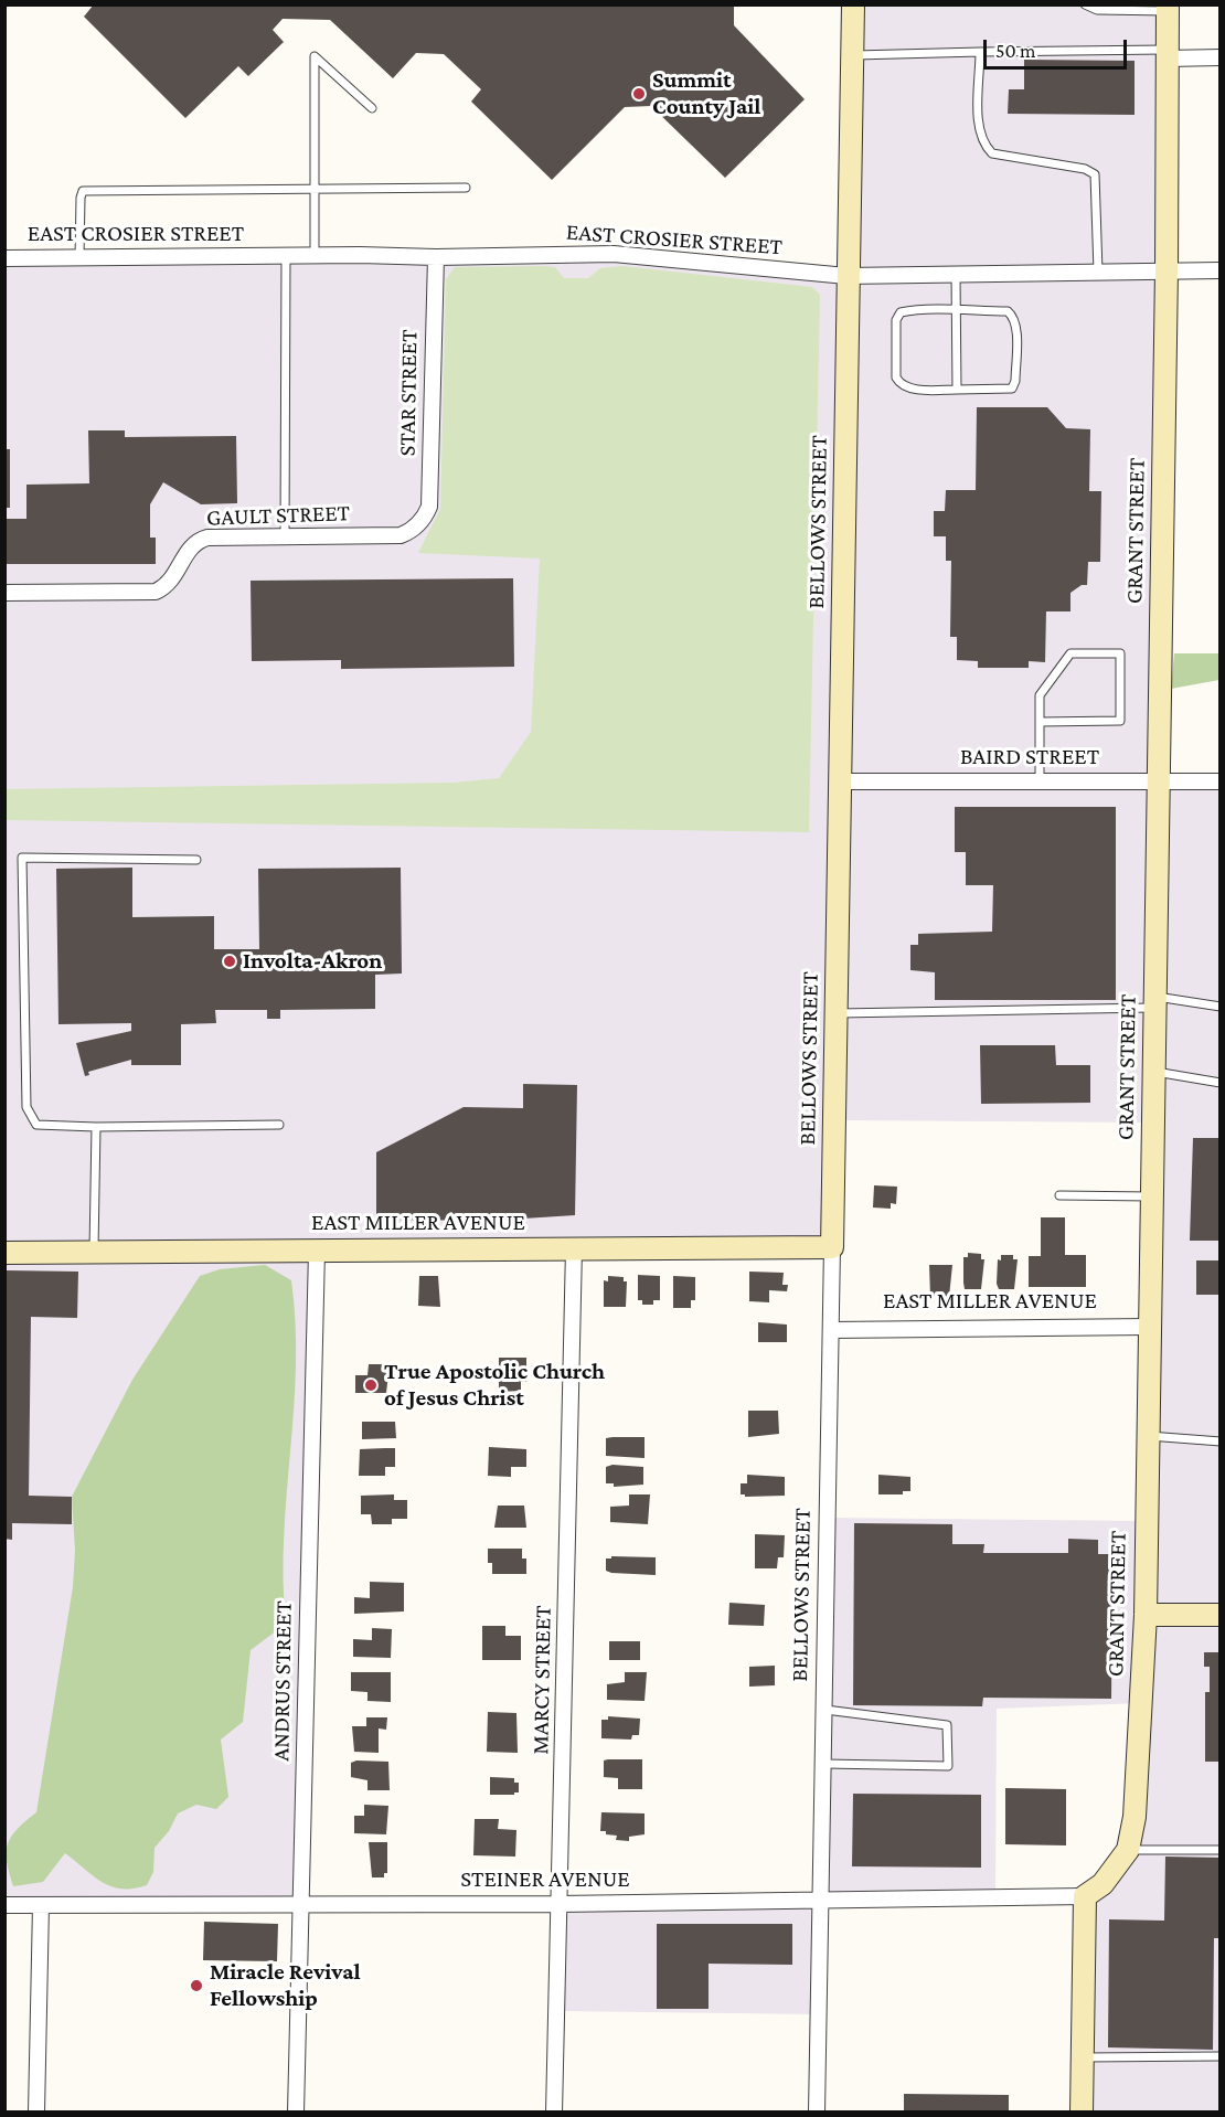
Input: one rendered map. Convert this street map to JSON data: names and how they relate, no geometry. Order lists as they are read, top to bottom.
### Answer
{
  "streets": {
    "street": [
      "EAST CROSIER STREET",
      "STAR STREET",
      "GAULT STREET",
      "BELLOWS STREET",
      "GRANT STREET",
      "BAIRD STREET",
      "EAST MILLER AVENUE",
      "MARCY STREET",
      "ANDRUS STREET",
      "STEINER AVENUE"
    ]
  },
  "crossings": [
    ["EAST CROSIER STREET", "STAR STREET"],
    ["EAST CROSIER STREET", "BELLOWS STREET"],
    ["EAST CROSIER STREET", "GRANT STREET"],
    ["STAR STREET", "GAULT STREET"],
    ["BELLOWS STREET", "BAIRD STREET"],
    ["BELLOWS STREET", "EAST MILLER AVENUE"],
    ["BELLOWS STREET", "STEINER AVENUE"],
    ["GRANT STREET", "BAIRD STREET"],
    ["GRANT STREET", "EAST MILLER AVENUE"],
    ["GRANT STREET", "STEINER AVENUE"],
    ["EAST MILLER AVENUE", "MARCY STREET"],
    ["EAST MILLER AVENUE", "ANDRUS STREET"],
    ["MARCY STREET", "STEINER AVENUE"],
    ["ANDRUS STREET", "STEINER AVENUE"]
  ],
  "places": [
    "Summit County Jail",
    "Involta-Akron",
    "True Apostolic Church of Jesus Christ",
    "Miracle Revival Fellowship"
  ],
  "scale_bar": "50 m"
}
